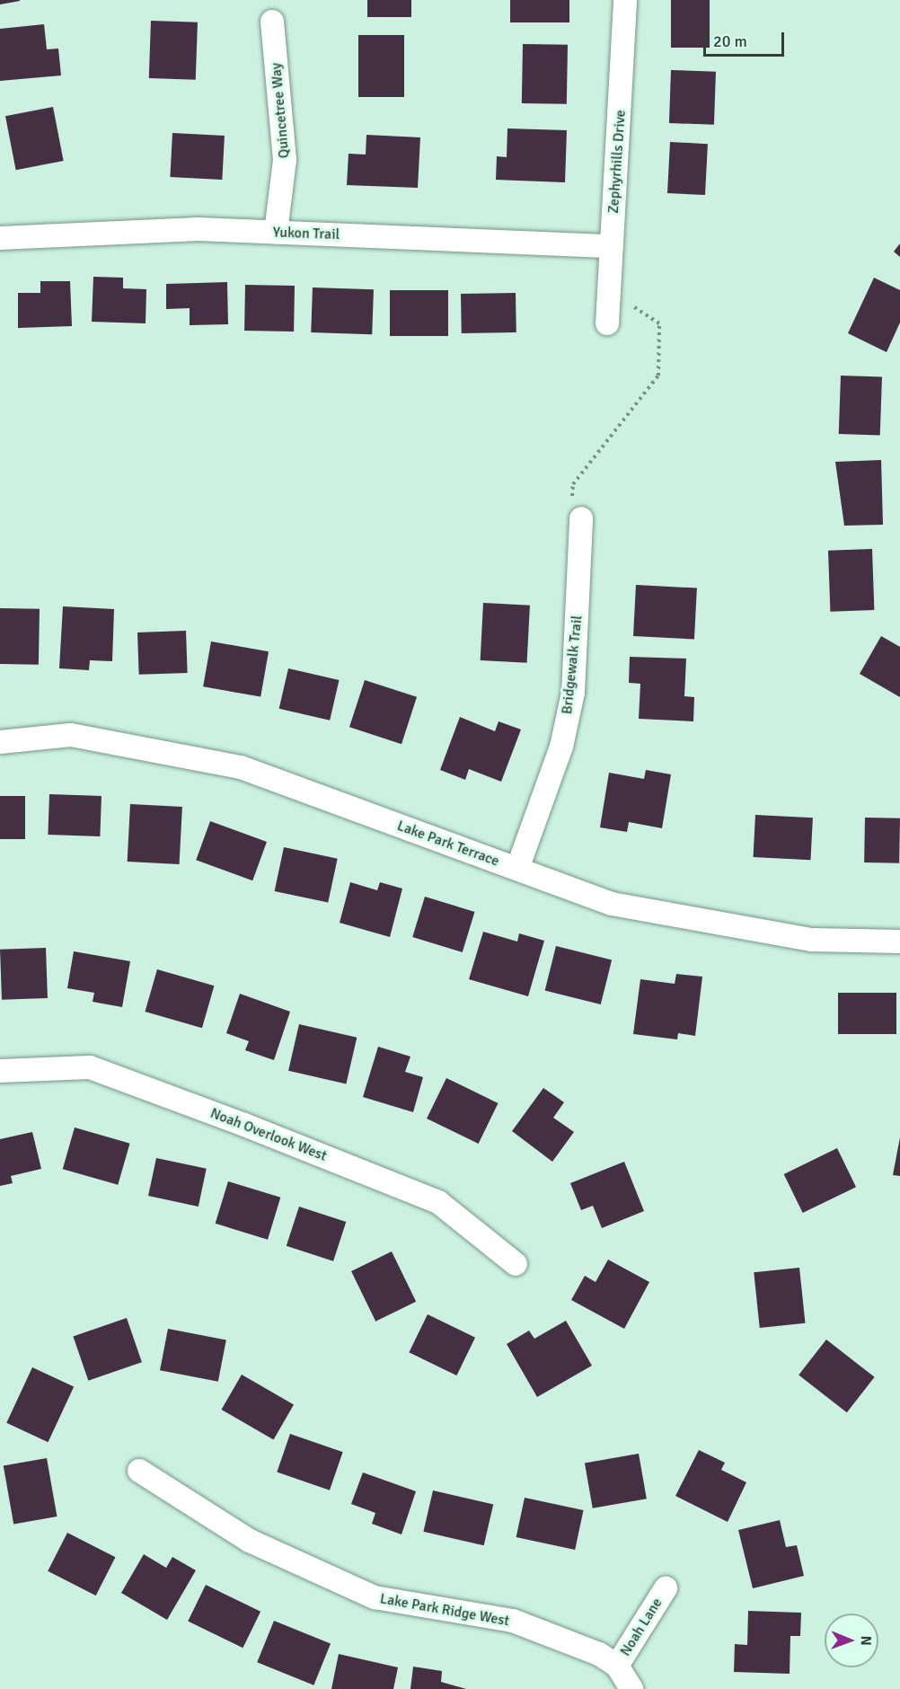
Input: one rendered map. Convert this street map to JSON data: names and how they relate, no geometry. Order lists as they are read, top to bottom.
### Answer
{
  "streets": {
    "street": [
      "Quincetree Way",
      "Zephyrhills Drive",
      "Yukon Trail",
      "Bridgewalk Trail",
      "Lake Park Terrace",
      "Noah Overlook West",
      "Lake Park Ridge West",
      "Noah Lane"
    ]
  },
  "crossings": [
    ["Quincetree Way", "Yukon Trail"],
    ["Zephyrhills Drive", "Yukon Trail"],
    ["Bridgewalk Trail", "Lake Park Terrace"],
    ["Lake Park Ridge West", "Noah Lane"]
  ],
  "scale_bar": "20 m",
  "north": "right"
}
